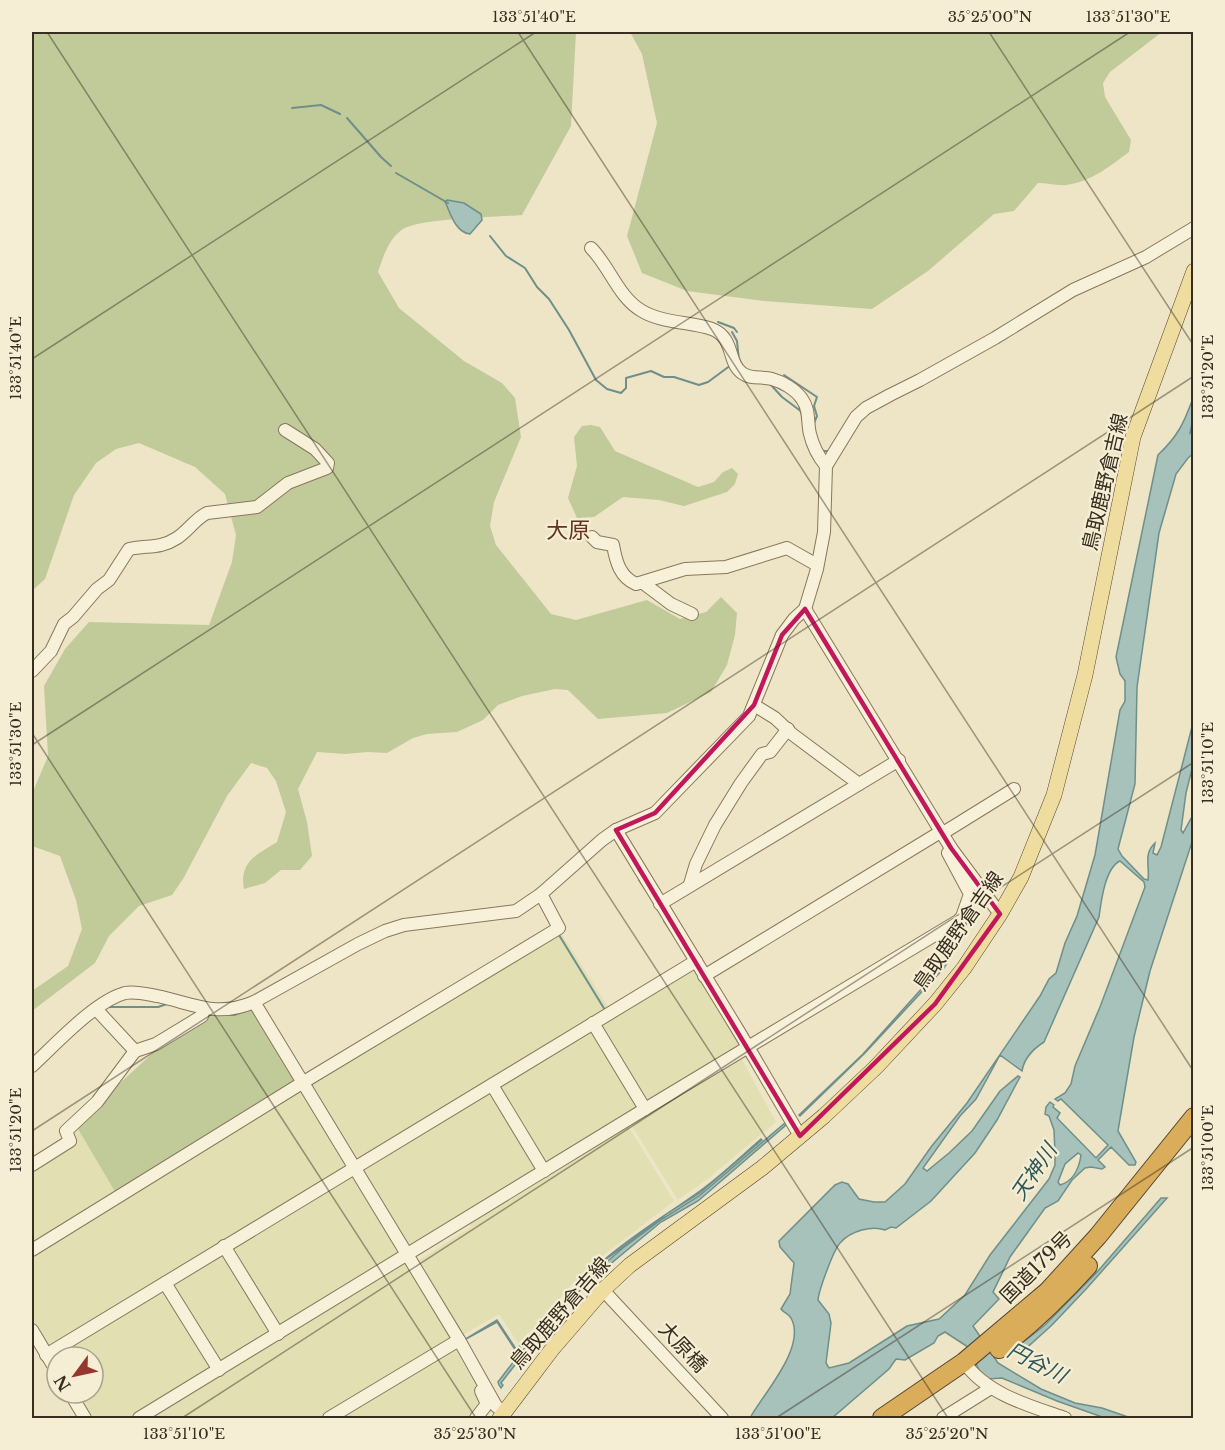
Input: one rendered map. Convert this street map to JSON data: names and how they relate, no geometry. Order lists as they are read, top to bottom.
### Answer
{
  "streets": {
    "highway": ["国道179号"],
    "main road": ["鳥取鹿野倉吉線"],
    "street": ["大原橋"]
  },
  "crossings": [
    ["鳥取鹿野倉吉線", "大原橋"]
  ],
  "districts": ["大原"],
  "water": ["天神川", "円谷川"],
  "north": "bottom left",
  "coordinates": [
    "133°51'40\"E",
    "35°25'00\"N",
    "133°51'30\"E",
    "133°51'20\"E",
    "133°51'10\"E",
    "133°51'00\"E",
    "35°25'30\"N",
    "35°25'20\"N"
  ]
}
